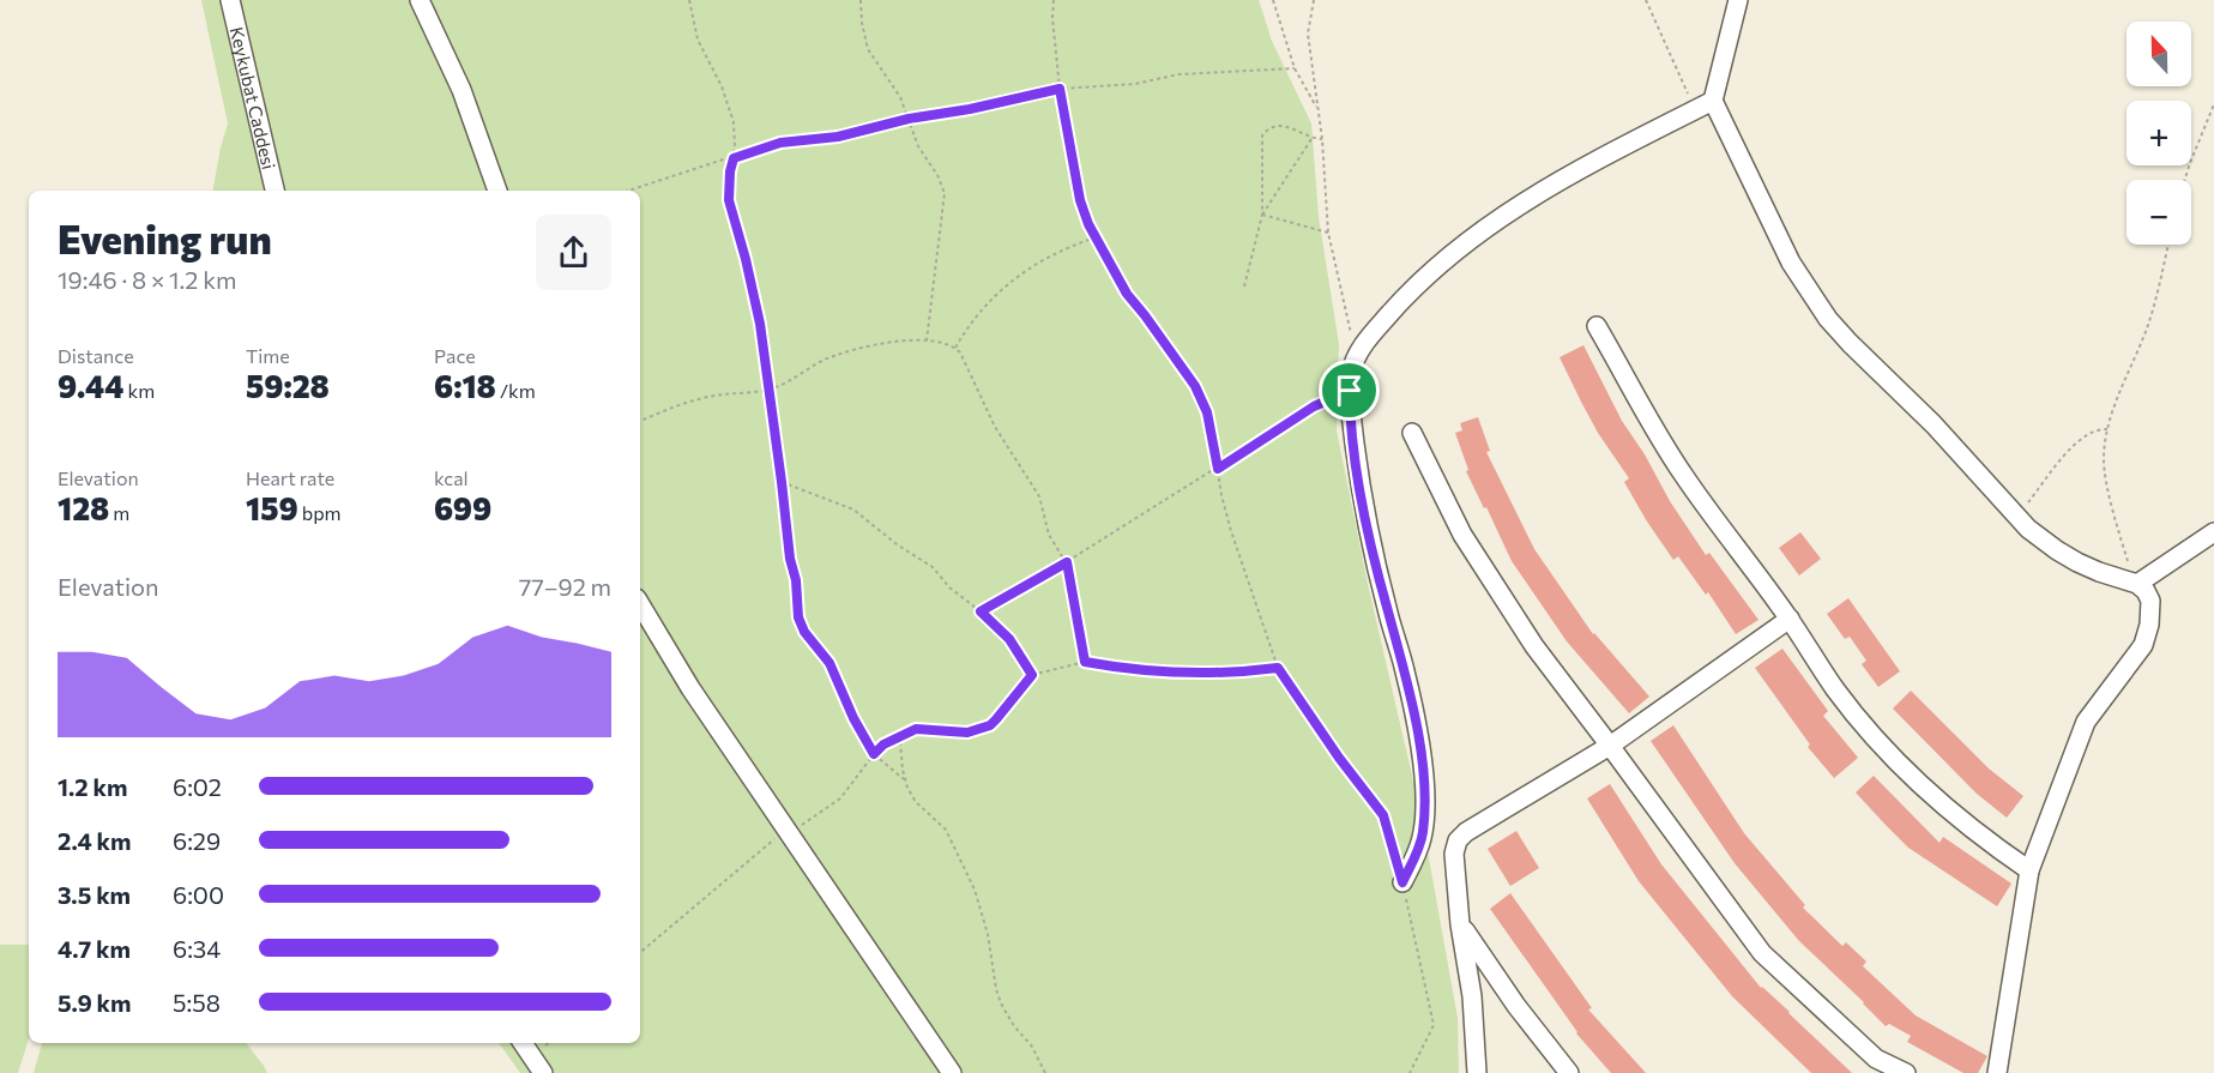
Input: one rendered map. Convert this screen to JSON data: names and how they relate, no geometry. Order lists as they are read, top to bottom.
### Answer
{
  "streets": {
    "street": ["Keykubat Caddesi"]
  },
  "north": "top",
  "page": {
    "map_buttons": ["+", "−"],
    "heading": ["Evening run", "19:46 · 8 × 1.2 km"],
    "stats": [
      ["Distance", "9.44 km"],
      ["Time", "59:28"],
      ["Pace", "6:18 /km"],
      ["Elevation", "128 m"],
      ["Heart rate", "159 bpm"],
      ["kcal", "699"]
    ],
    "chart": ["Elevation", "77–92 m"],
    "list": [
      {
        "name": "1.2 km",
        "note": "6:02"
      },
      {
        "name": "2.4 km",
        "note": "6:29"
      },
      {
        "name": "3.5 km",
        "note": "6:00"
      },
      {
        "name": "4.7 km",
        "note": "6:34"
      },
      {
        "name": "5.9 km",
        "note": "5:58"
      }
    ]
  }
}
